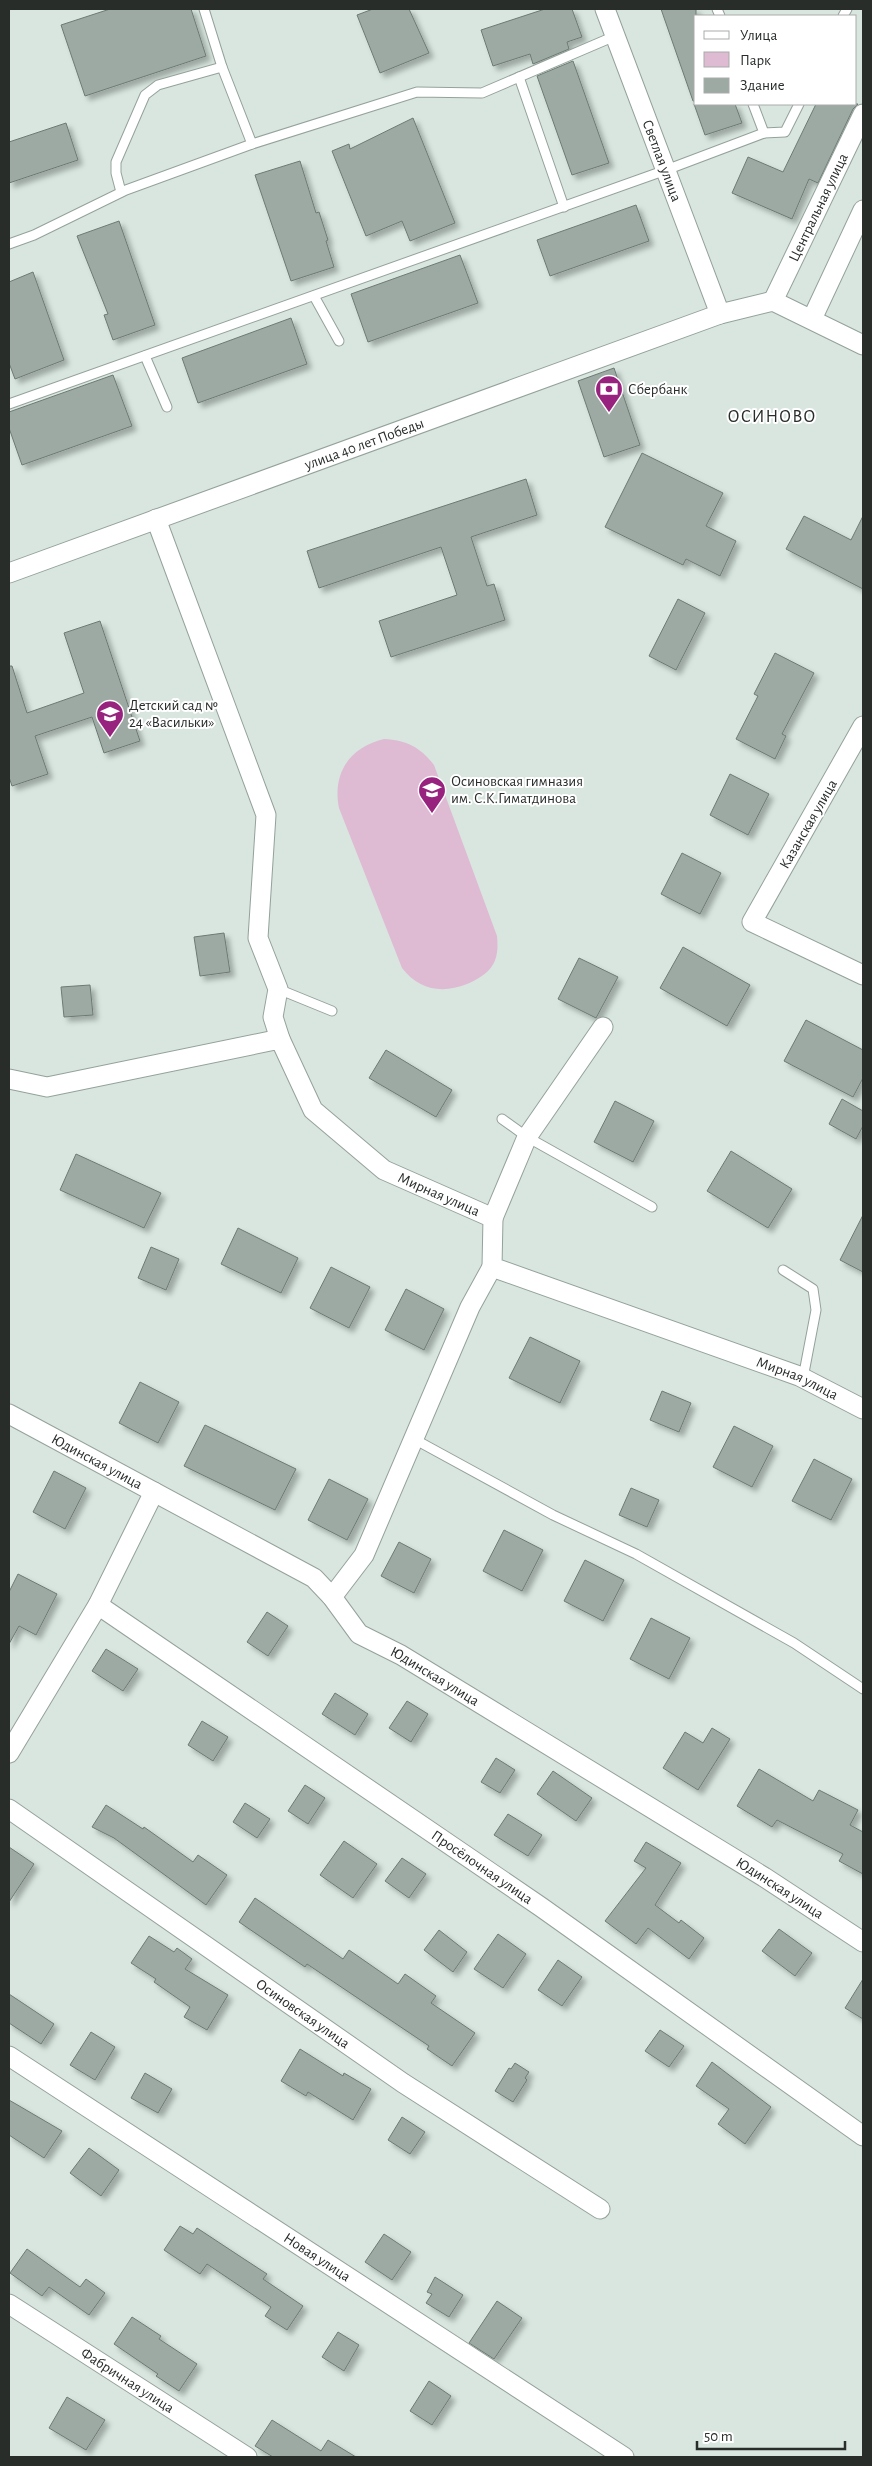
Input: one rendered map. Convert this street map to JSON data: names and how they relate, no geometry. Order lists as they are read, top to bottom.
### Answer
{
  "streets": {
    "street": [
      "Светлая улица",
      "Центральная улица",
      "улица 40 лет Победы",
      "Казанская улица",
      "Мирная улица",
      "Юдинская улица",
      "Просёлочная улица",
      "Осиновская улица",
      "Новая улица",
      "Фабричная улица"
    ]
  },
  "crossings": [
    ["Светлая улица", "улица 40 лет Победы"],
    ["Центральная улица", "улица 40 лет Победы"]
  ],
  "districts": ["ОСИНОВО"],
  "places": {
    "bank": ["Сбербанк"],
    "school or university": ["Детский сад № 24 «Васильки»", "Осиновская гимназия им. С.К.Гиматдинова"]
  },
  "legend": ["Улица", "Парк", "Здание"],
  "scale_bar": "50 m"
}
